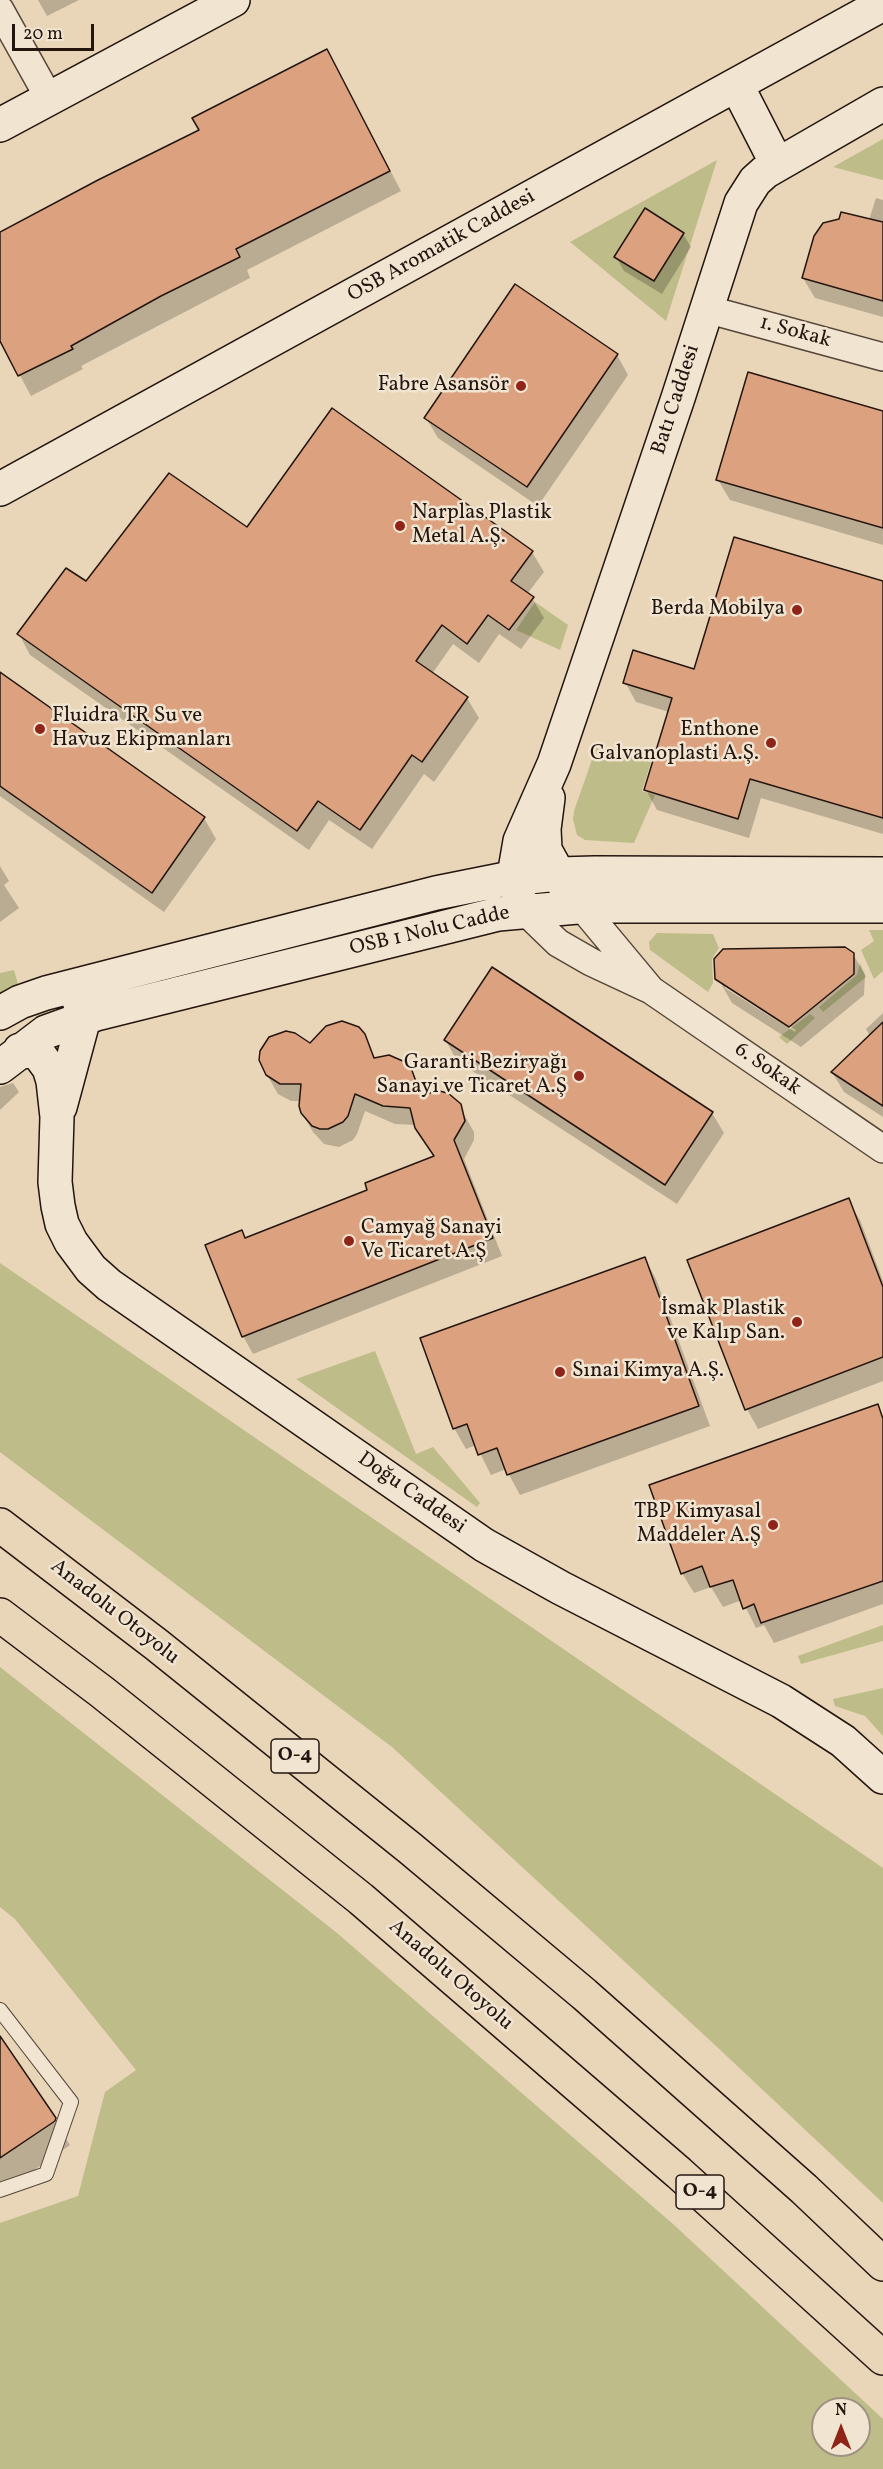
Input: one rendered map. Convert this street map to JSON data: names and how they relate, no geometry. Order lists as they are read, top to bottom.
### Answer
{
  "streets": {
    "highway": ["Anadolu Otoyolu", "O-4"],
    "street": [
      "OSB Aromatik Caddesi",
      "1. Sokak",
      "Batı Caddesi",
      "OSB 1 Nolu Cadde",
      "6. Sokak",
      "Doğu Caddesi"
    ]
  },
  "crossings": [
    ["1. Sokak", "Batı Caddesi"],
    ["Batı Caddesi", "OSB 1 Nolu Cadde"],
    ["Batı Caddesi", "6. Sokak"],
    ["OSB 1 Nolu Cadde", "6. Sokak"],
    ["OSB 1 Nolu Cadde", "Doğu Caddesi"]
  ],
  "places": [
    "Fabre Asansör",
    "Narplas Plastik Metal A.Ş.",
    "Berda Mobilya",
    "Fluidra TR Su ve Havuz Ekipmanları",
    "Enthone Galvanoplasti A.Ş.",
    "Garanti Beziryağı Sanayi ve Ticaret A.Ş",
    "Camyağ Sanayi Ve Ticaret A.Ş",
    "İsmak Plastik ve Kalıp San.",
    "Sınai Kimya A.Ş.",
    "TBP Kimyasal Maddeler A.Ş"
  ],
  "scale_bar": "20 m",
  "north": "top"
}
